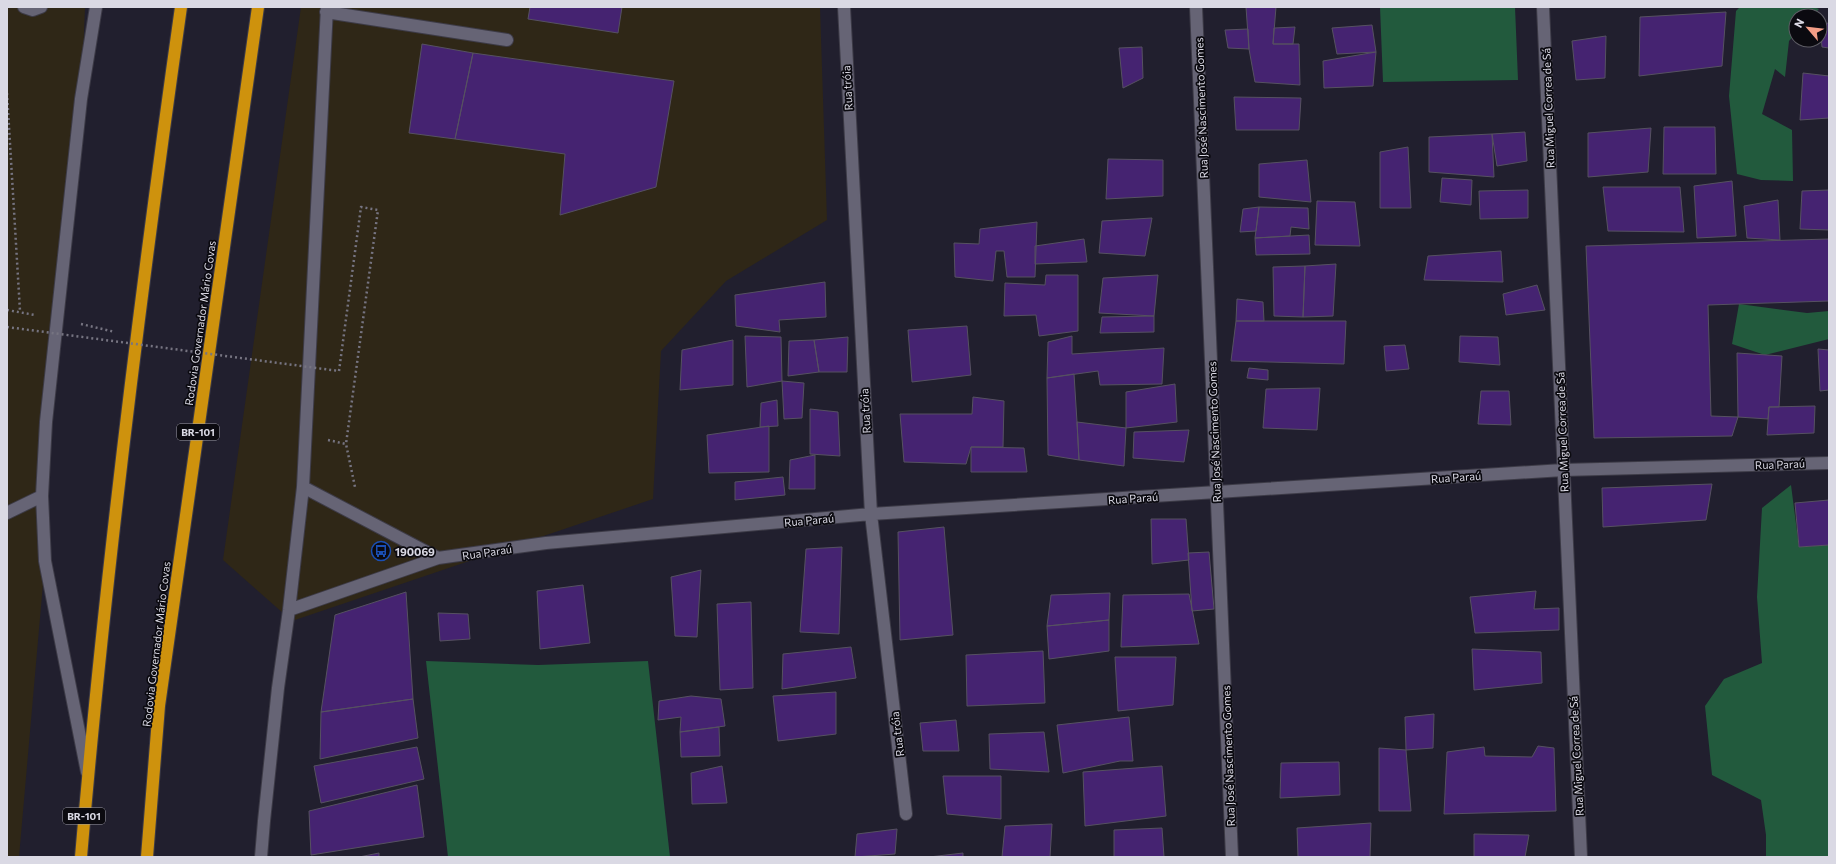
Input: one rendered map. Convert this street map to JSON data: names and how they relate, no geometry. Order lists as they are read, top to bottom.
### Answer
{
  "streets": {
    "highway": ["Rodovia Governador Mário Covas", "BR-101"],
    "street": [
      "Rua tróia",
      "Rua José Nascimento Gomes",
      "Rua Miguel Correa de Sá",
      "Rua Paraú"
    ]
  },
  "crossings": [
    ["Rua tróia", "Rua Paraú"],
    ["Rua José Nascimento Gomes", "Rua Paraú"],
    ["Rua Miguel Correa de Sá", "Rua Paraú"]
  ],
  "places": {
    "bus stop": ["190069"]
  },
  "north": "top left"
}
